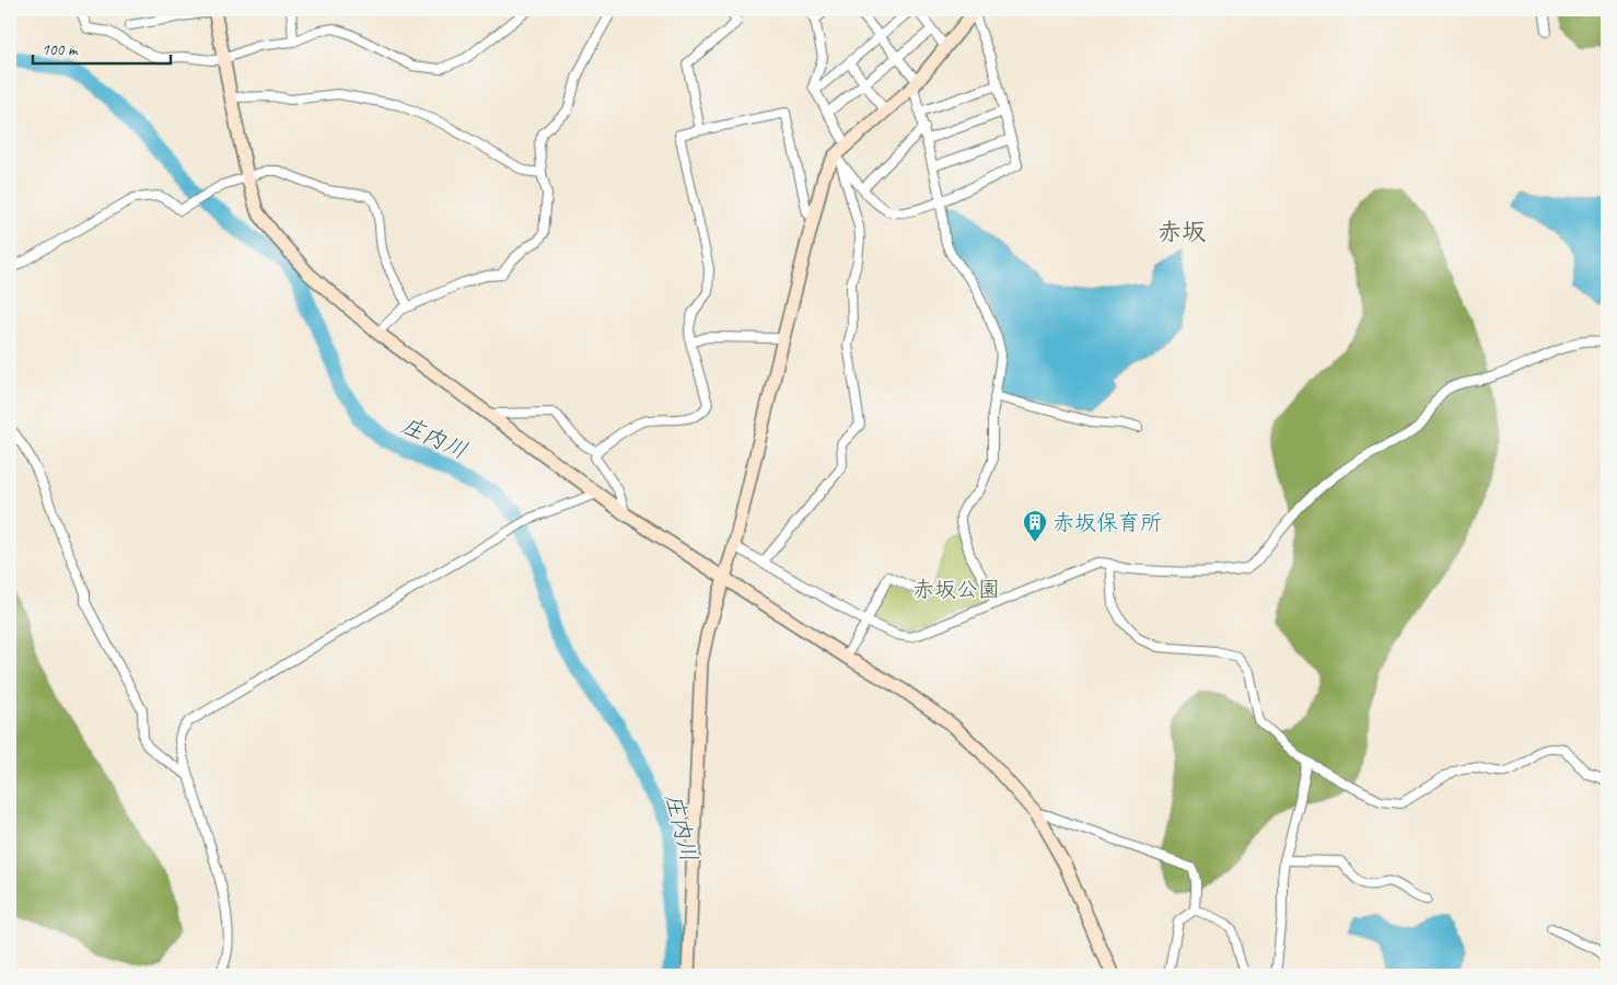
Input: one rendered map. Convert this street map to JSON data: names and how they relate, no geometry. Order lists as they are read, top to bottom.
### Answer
{
  "districts": ["赤坂"],
  "water": ["庄内川"],
  "parks": ["赤坂公園"],
  "places": {
    "building": ["赤坂保育所"]
  },
  "scale_bar": "100 m"
}
